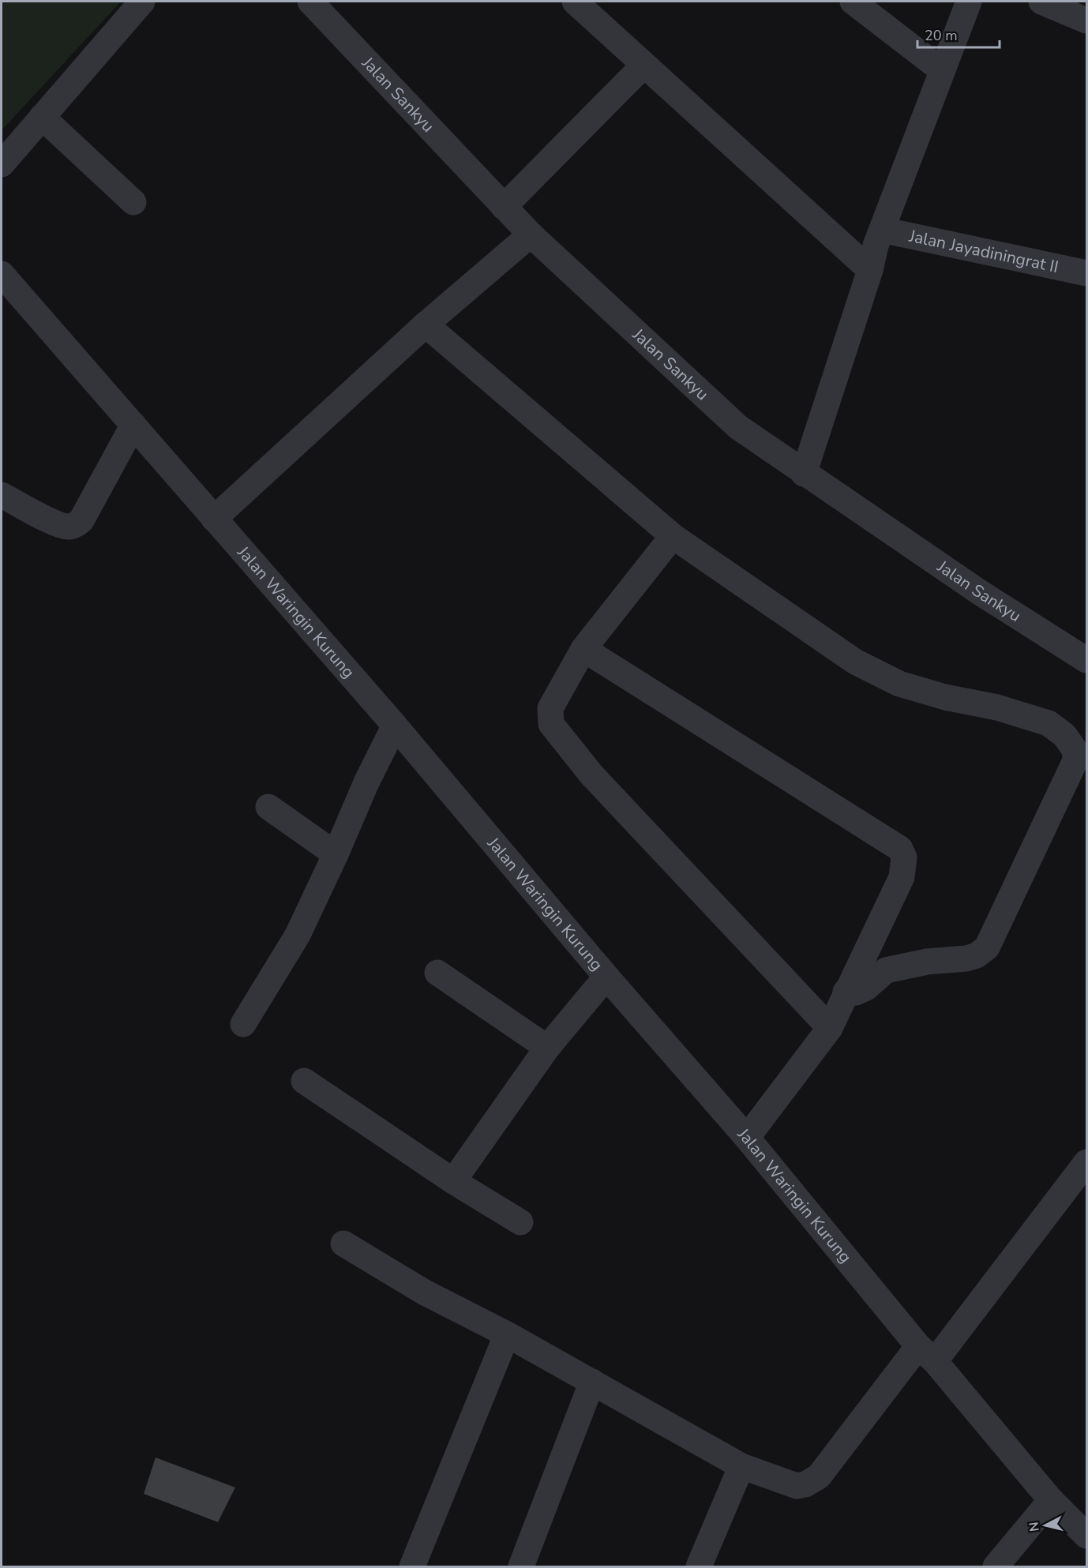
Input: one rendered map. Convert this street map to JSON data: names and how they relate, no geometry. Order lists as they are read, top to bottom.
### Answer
{
  "streets": {
    "street": ["Jalan Sankyu", "Jalan Jayadiningrat II", "Jalan Waringin Kurung"]
  },
  "scale_bar": "20 m",
  "north": "left"
}
